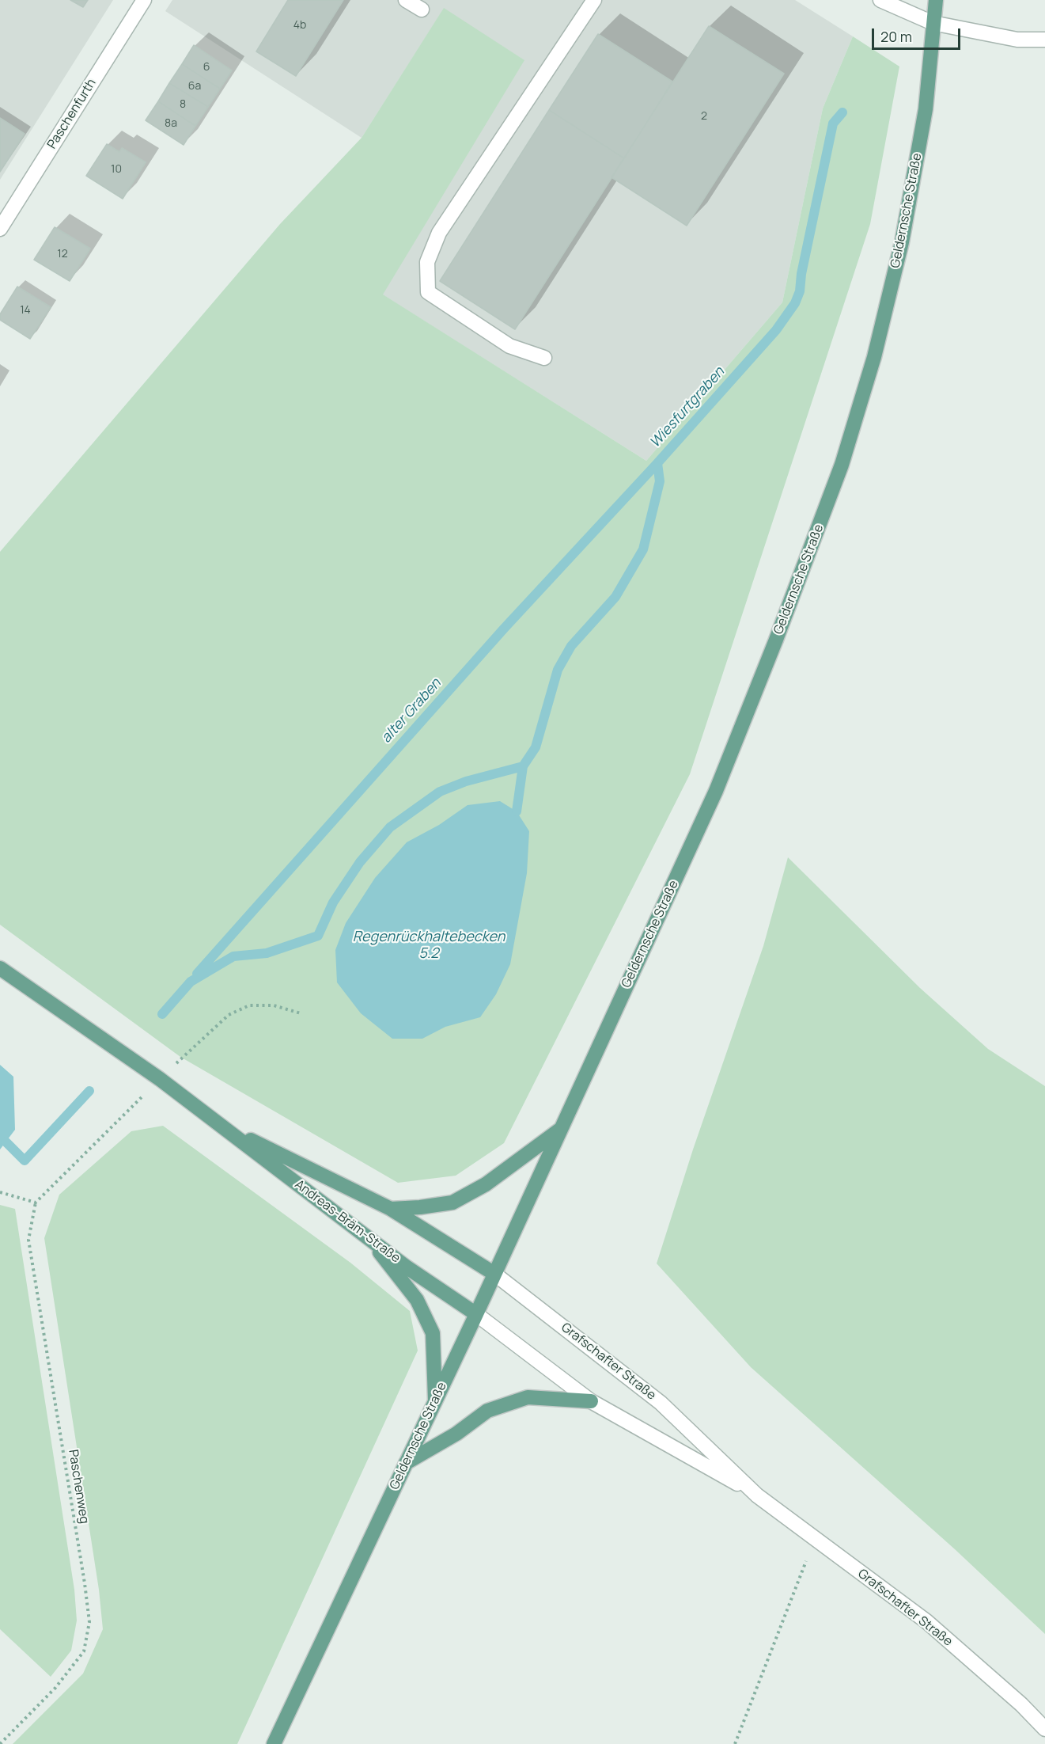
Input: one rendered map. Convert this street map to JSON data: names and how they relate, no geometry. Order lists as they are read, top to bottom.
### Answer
{
  "streets": {
    "main road": ["Geldernsche Straße", "Andreas-Bräm-Straße"],
    "street": ["Paschenfurth", "Grafschafter Straße"],
    "path": ["Paschenweg"]
  },
  "crossings": [
    ["Geldernsche Straße", "Andreas-Bräm-Straße"],
    ["Geldernsche Straße", "Grafschafter Straße"],
    ["Andreas-Bräm-Straße", "Grafschafter Straße"]
  ],
  "water": ["Wiesfurtgraben", "alter Graben", "Regenrückhaltebecken 5.2"],
  "house_numbers": [
    "4b",
    "6",
    "6a",
    "8",
    "2",
    "8a",
    "10",
    "12",
    "14"
  ],
  "scale_bar": "20 m"
}
